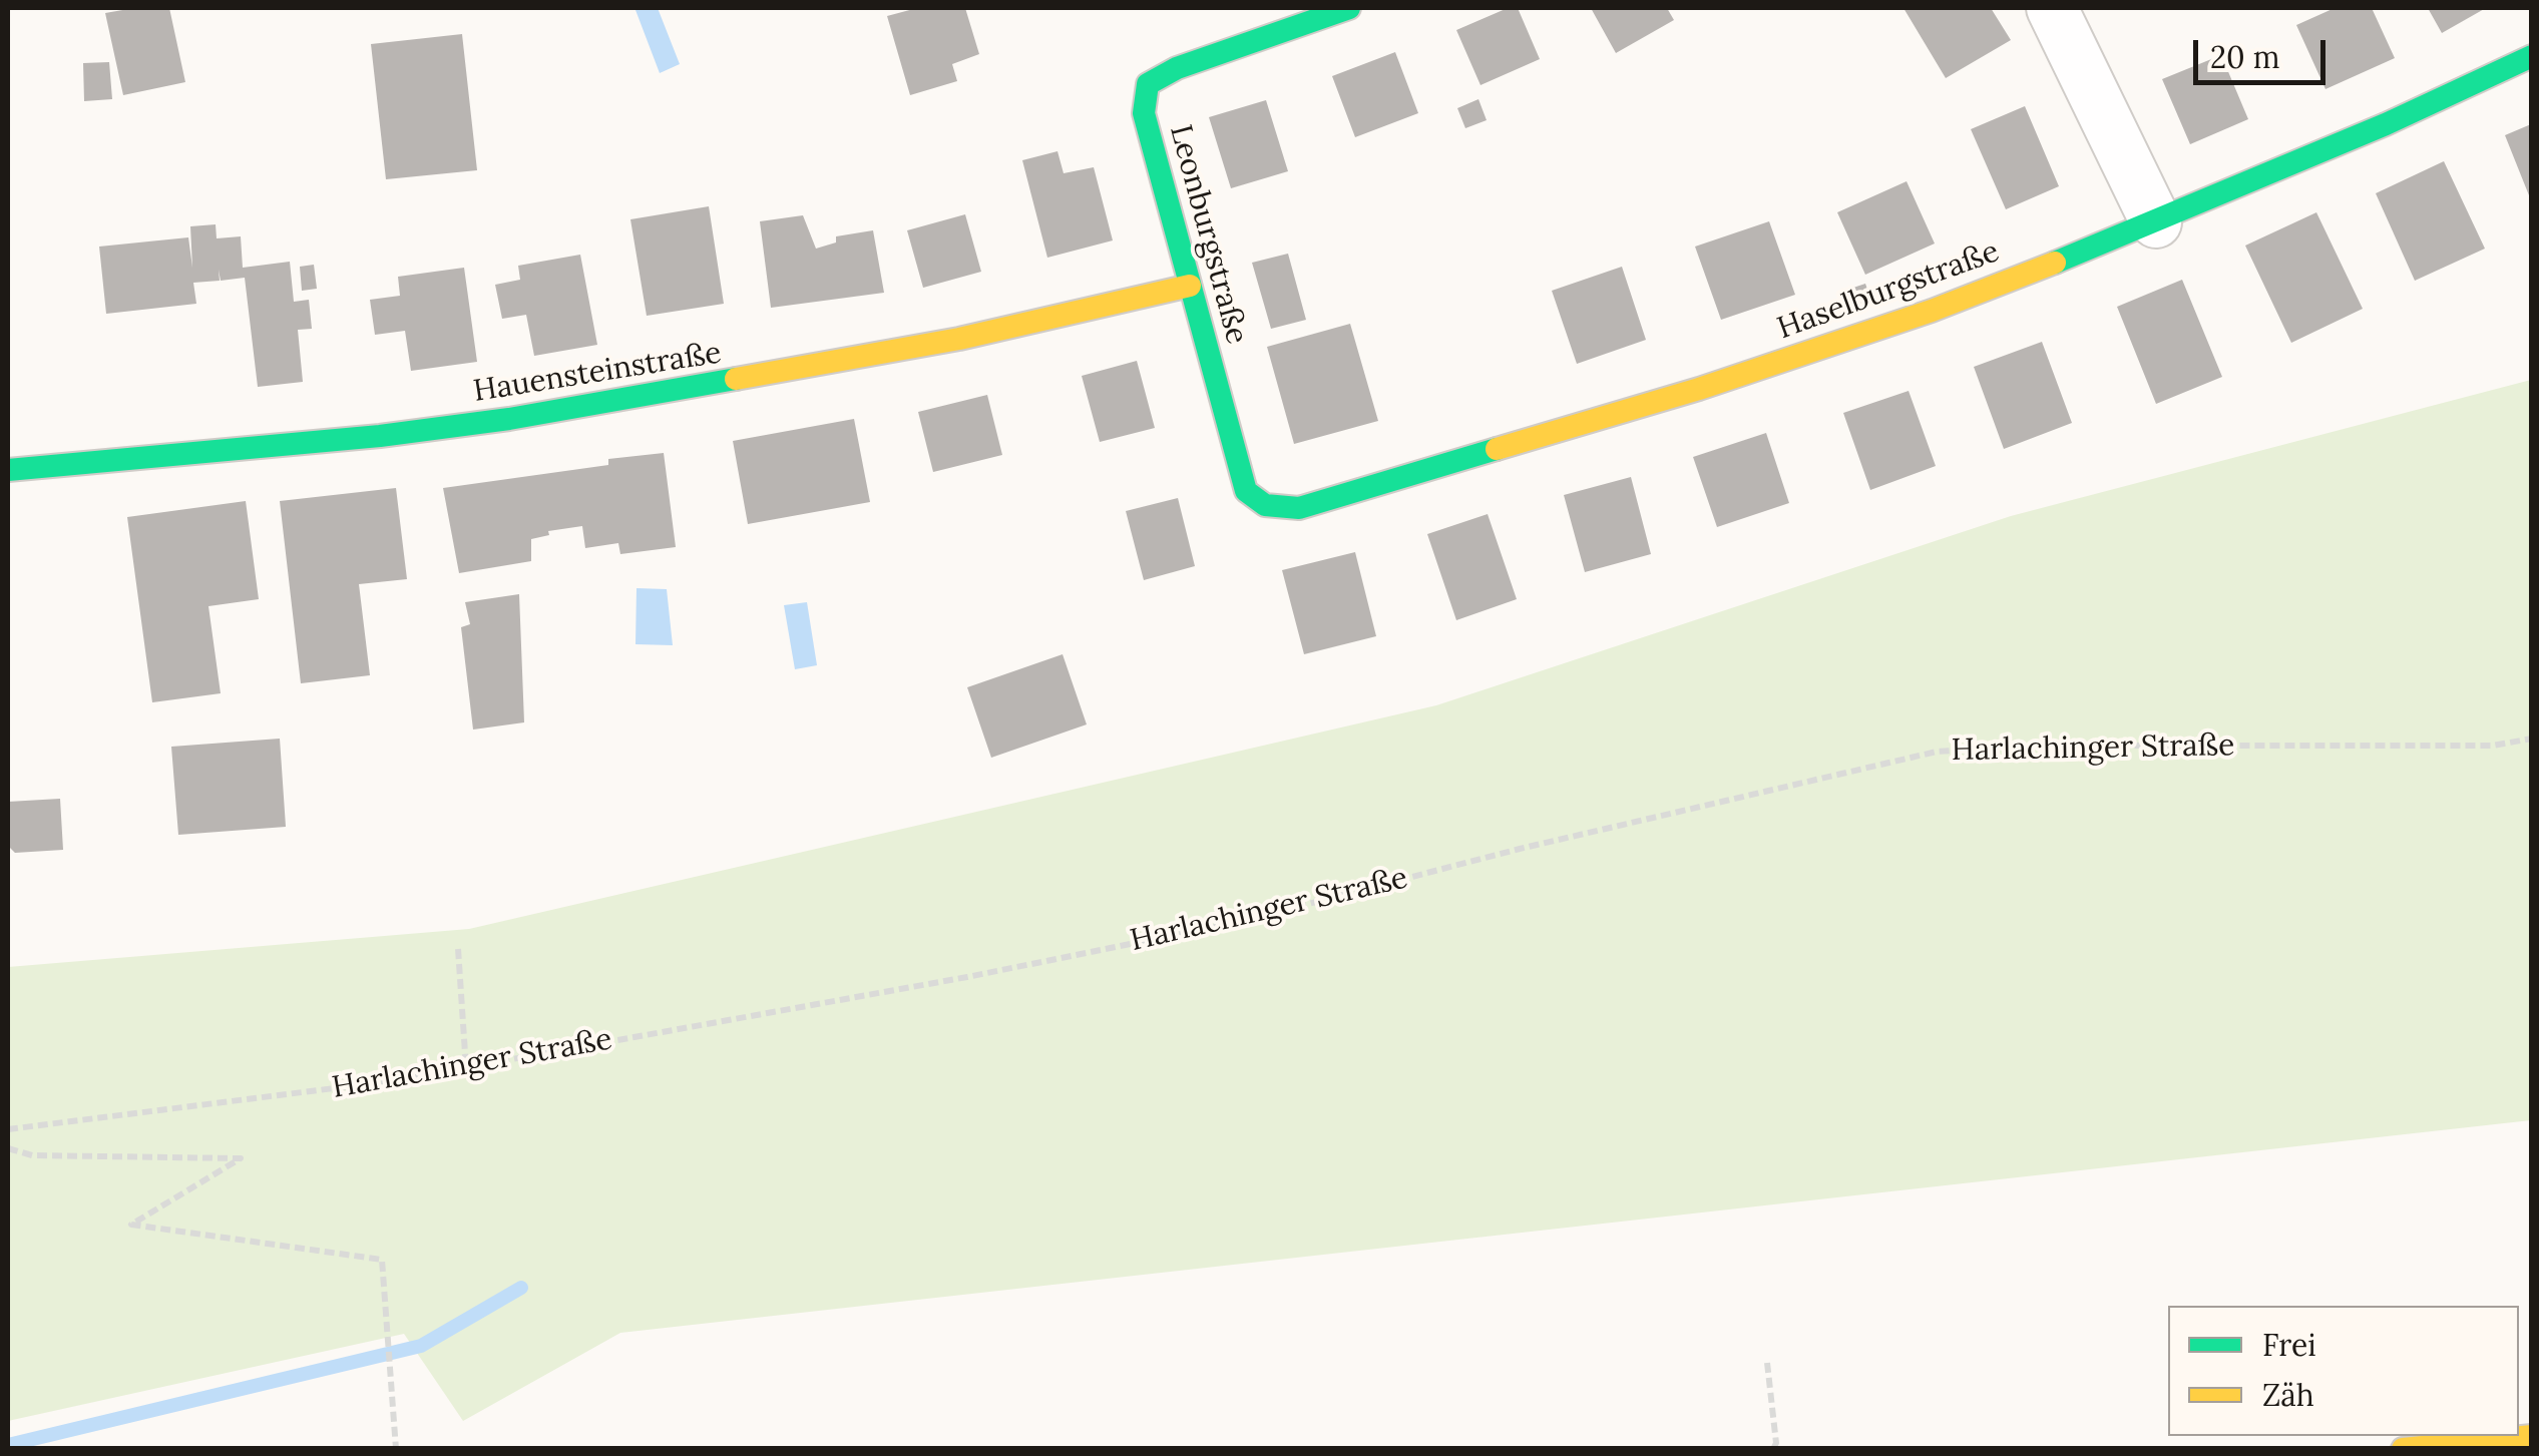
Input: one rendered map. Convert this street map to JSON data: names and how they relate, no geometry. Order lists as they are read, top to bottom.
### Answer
{
  "streets": {
    "street": ["Leonburgstraße", "Haselburgstraße", "Hauensteinstraße"],
    "path": ["Harlachinger Straße"]
  },
  "crossings": [
    ["Leonburgstraße", "Haselburgstraße"],
    ["Leonburgstraße", "Hauensteinstraße"]
  ],
  "legend": ["Frei", "Zäh"],
  "scale_bar": "20 m"
}
